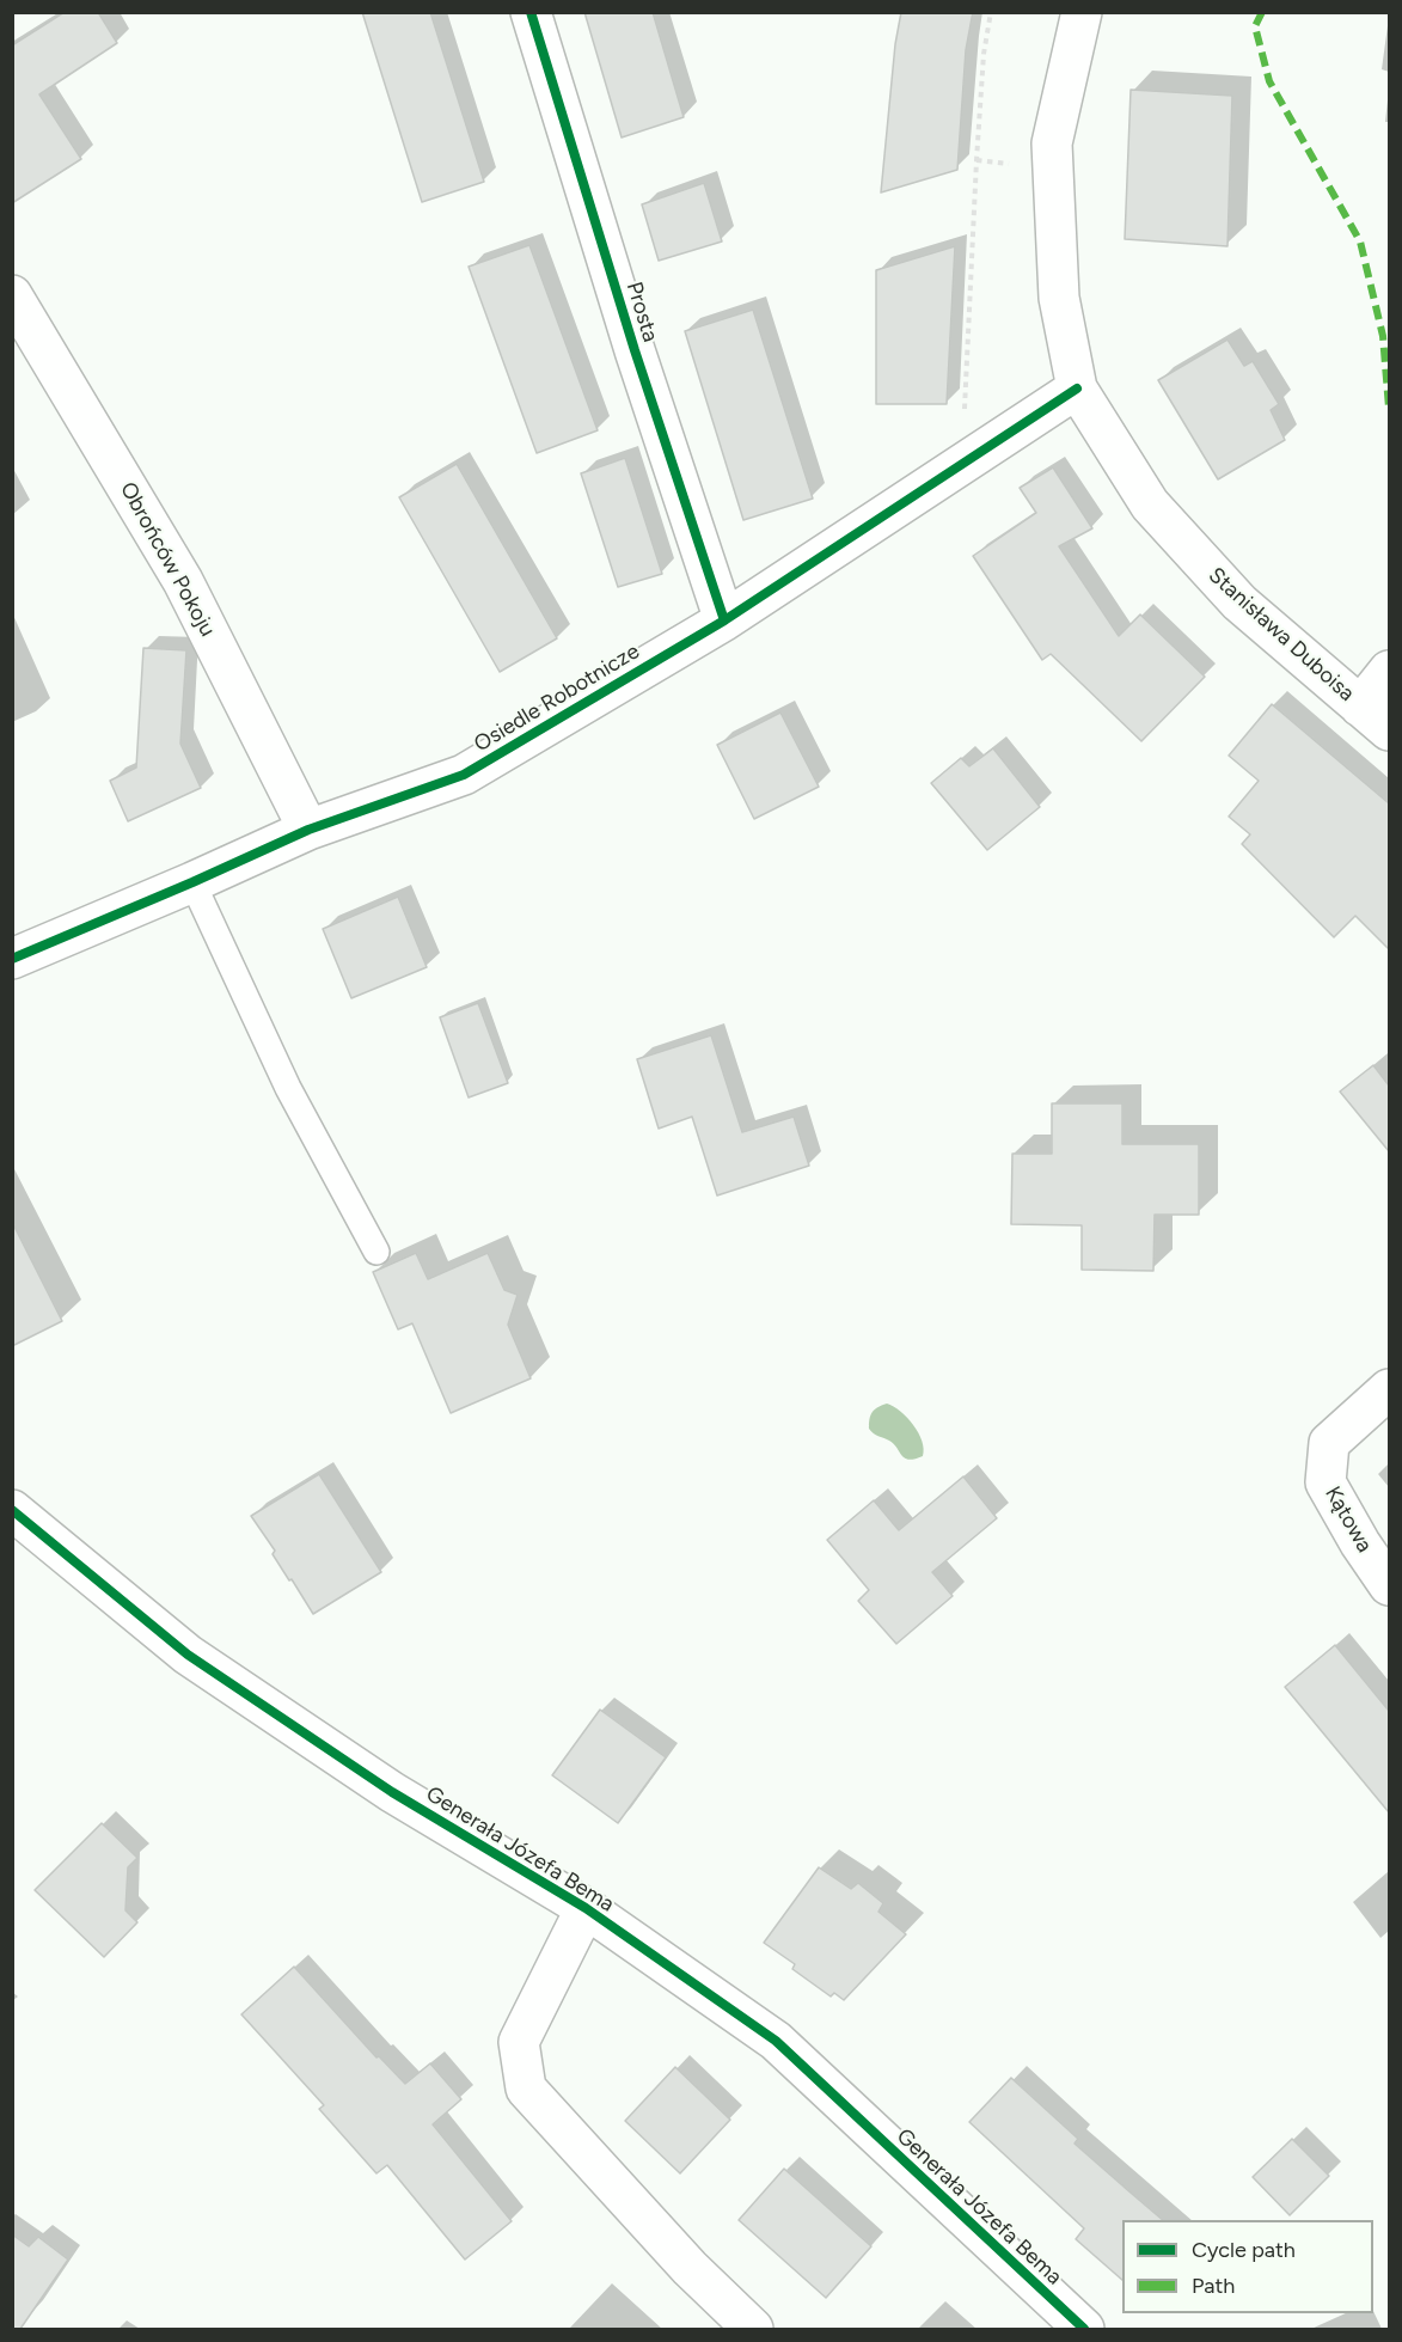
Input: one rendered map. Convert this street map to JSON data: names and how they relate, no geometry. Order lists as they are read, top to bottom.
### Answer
{
  "streets": {
    "street": [
      "Prosta",
      "Obrońców Pokoju",
      "Stanisława Duboisa",
      "Osiedle Robotnicze",
      "Kątowa",
      "Generała Józefa Bema"
    ]
  },
  "crossings": [
    ["Prosta", "Osiedle Robotnicze"],
    ["Obrońców Pokoju", "Osiedle Robotnicze"],
    ["Stanisława Duboisa", "Osiedle Robotnicze"]
  ],
  "legend": ["Cycle path", "Path"]
}
